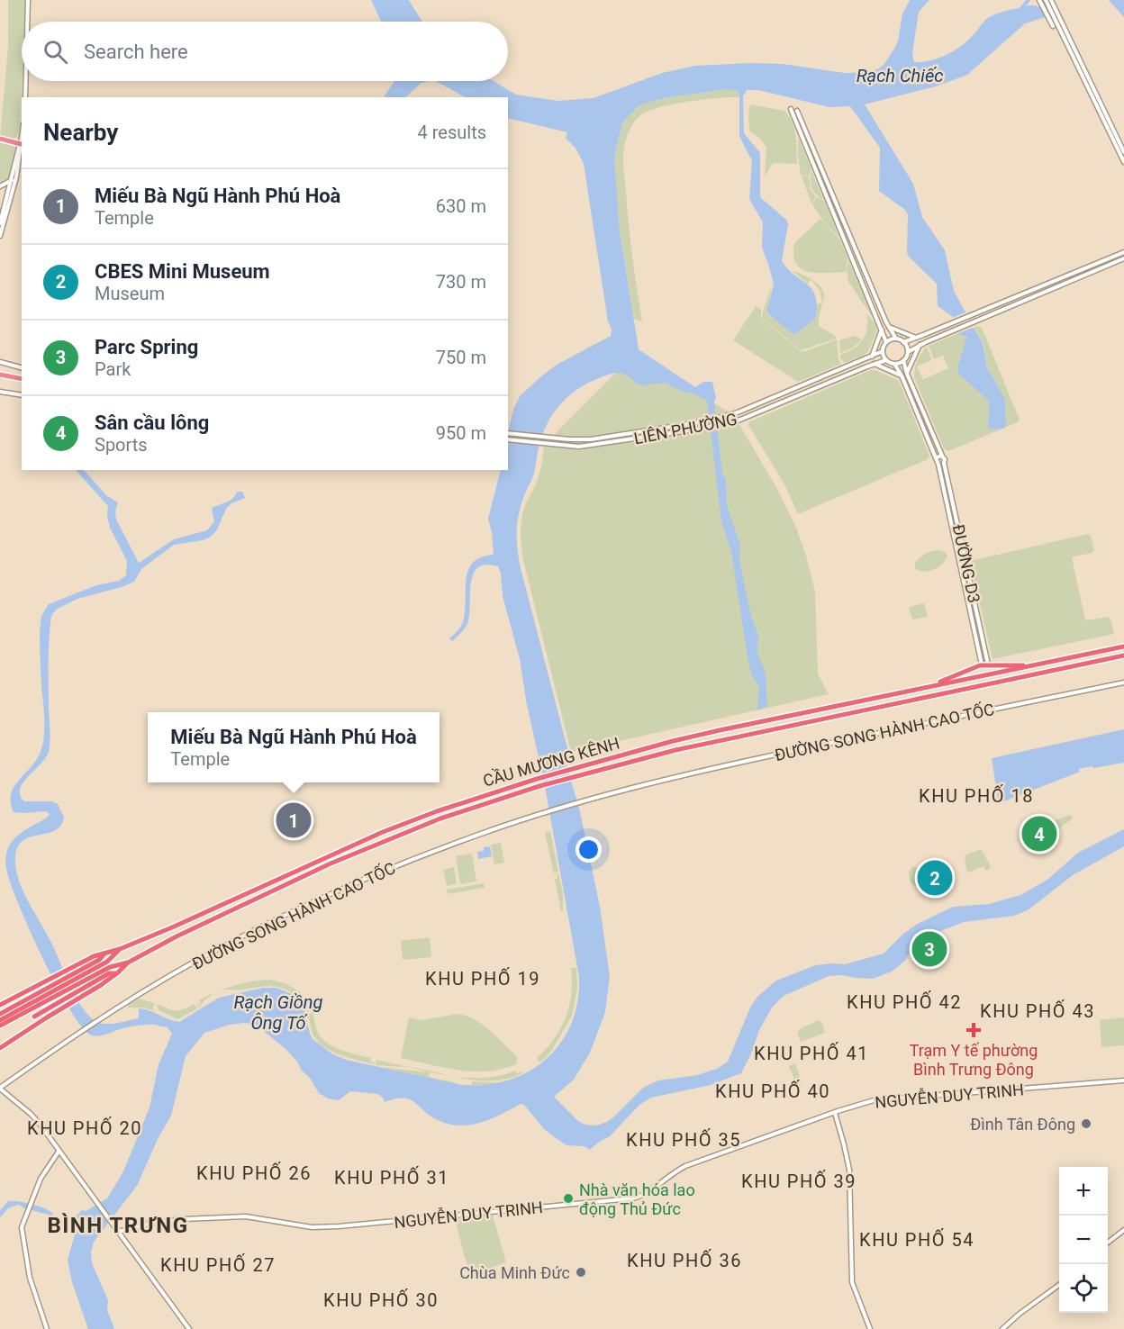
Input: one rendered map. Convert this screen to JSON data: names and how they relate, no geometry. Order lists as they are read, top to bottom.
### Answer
{
  "streets": {
    "highway": ["CẦU MƯƠNG KÊNH"],
    "street": [
      "LIÊN PHƯỜNG",
      "ĐƯỜNG D3",
      "ĐƯỜNG SONG HÀNH CAO TỐC",
      "NGUYỄN DUY TRINH"
    ]
  },
  "districts": [
    "KHU PHỐ 18",
    "KHU PHỐ 19",
    "KHU PHỐ 42",
    "KHU PHỐ 43",
    "KHU PHỐ 41",
    "KHU PHỐ 40",
    "KHU PHỐ 20",
    "KHU PHỐ 35",
    "KHU PHỐ 26",
    "KHU PHỐ 31",
    "KHU PHỐ 39",
    "BÌNH TRƯNG",
    "KHU PHỐ 54",
    "KHU PHỐ 36",
    "KHU PHỐ 27",
    "KHU PHỐ 30"
  ],
  "water": ["Rạch Chiếc", "Rạch Giồng Ông Tố"],
  "places": {
    "health": ["Trạm Y tế phường Bình Trưng Đông"],
    "other": ["Đình Tân Đông", "Nhà văn hóa lao động Thủ Đức", "Chùa Minh Đức"]
  },
  "page": {
    "search": "Search here",
    "heading": ["Nearby", "4 results"],
    "list": [
      {
        "mark": "1",
        "name": "Miếu Bà Ngũ Hành Phú Hoà",
        "note": "Temple",
        "value": "630 m"
      },
      {
        "mark": "2",
        "name": "CBES Mini Museum",
        "note": "Museum",
        "value": "730 m"
      },
      {
        "mark": "3",
        "name": "Parc Spring",
        "note": "Park",
        "value": "750 m"
      },
      {
        "mark": "4",
        "name": "Sân cầu lông",
        "note": "Sports",
        "value": "950 m"
      }
    ],
    "popup": ["Miếu Bà Ngũ Hành Phú Hoà", "Temple"],
    "pins": [
      "1",
      "4",
      "2",
      "3"
    ],
    "map_buttons": ["+", "−"]
  }
}
